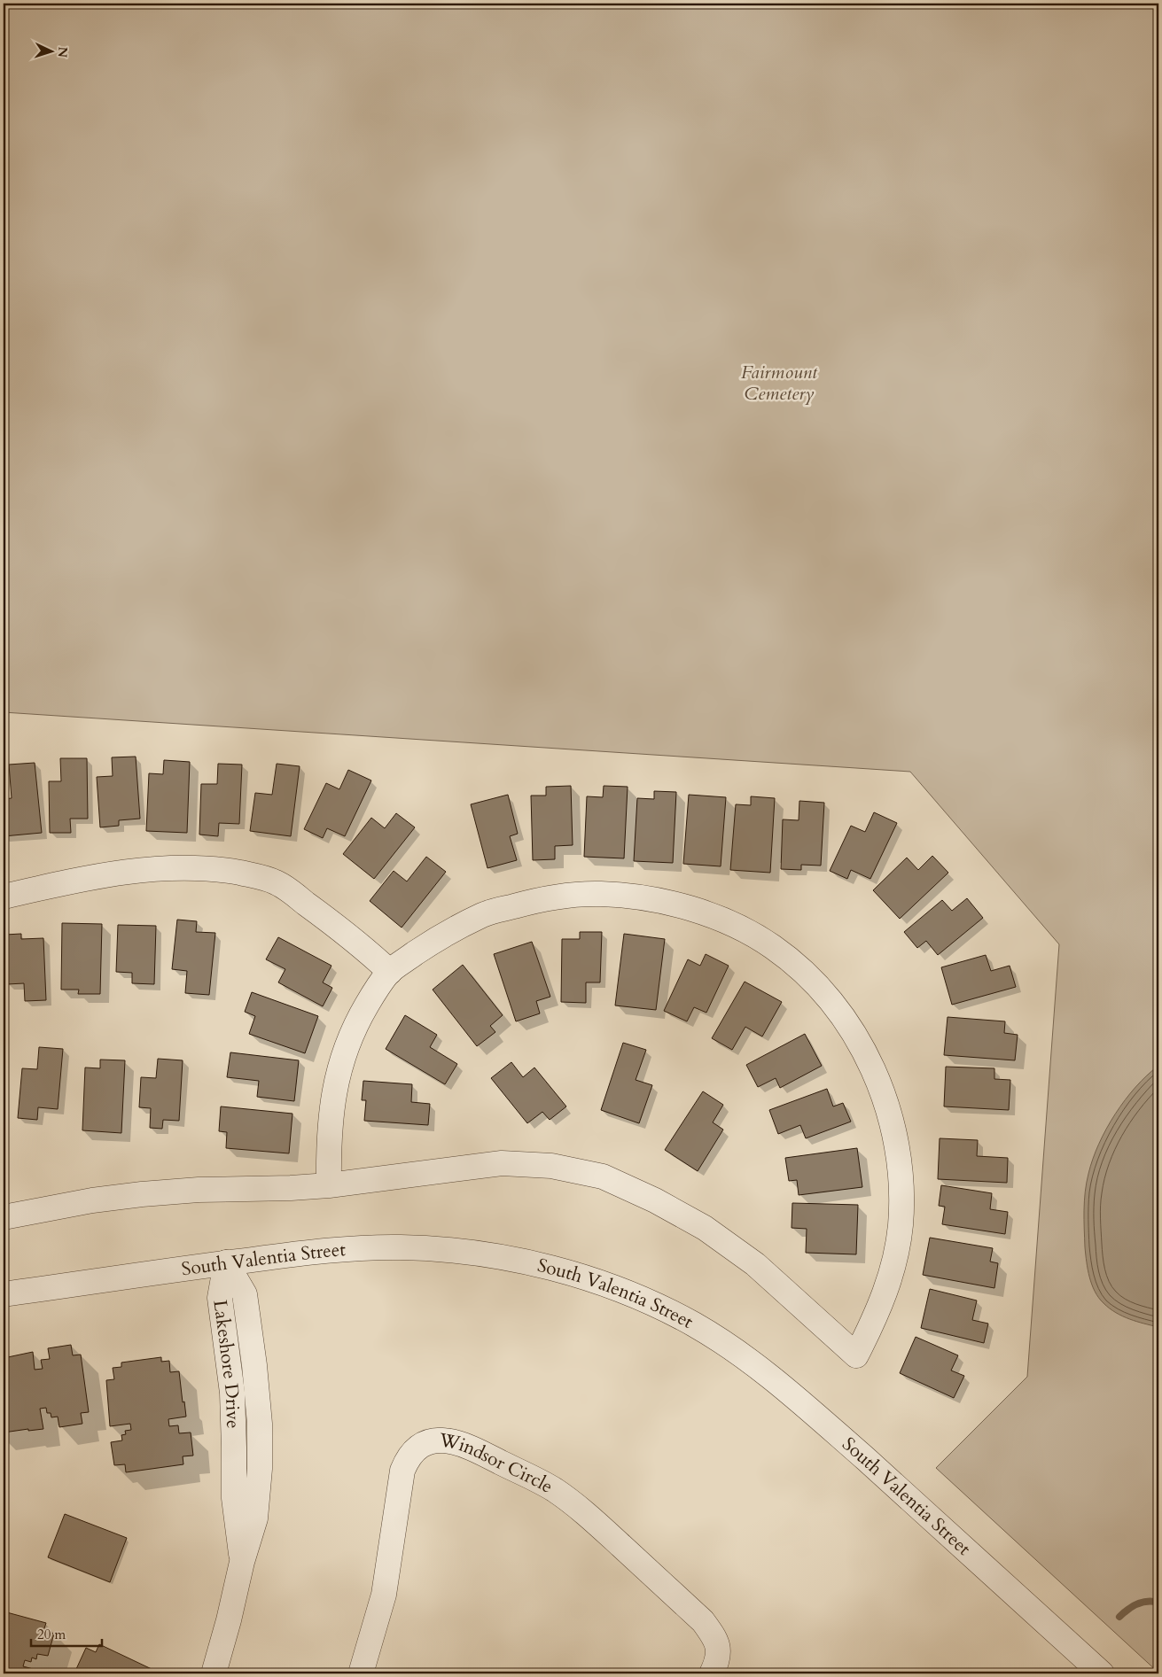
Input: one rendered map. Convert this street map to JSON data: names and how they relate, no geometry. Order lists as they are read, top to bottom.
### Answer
{
  "streets": {
    "street": ["South Valentia Street", "Lakeshore Drive", "Windsor Circle"]
  },
  "crossings": [
    ["South Valentia Street", "Lakeshore Drive"]
  ],
  "parks": ["Fairmount Cemetery"],
  "scale_bar": "20 m",
  "north": "right"
}
